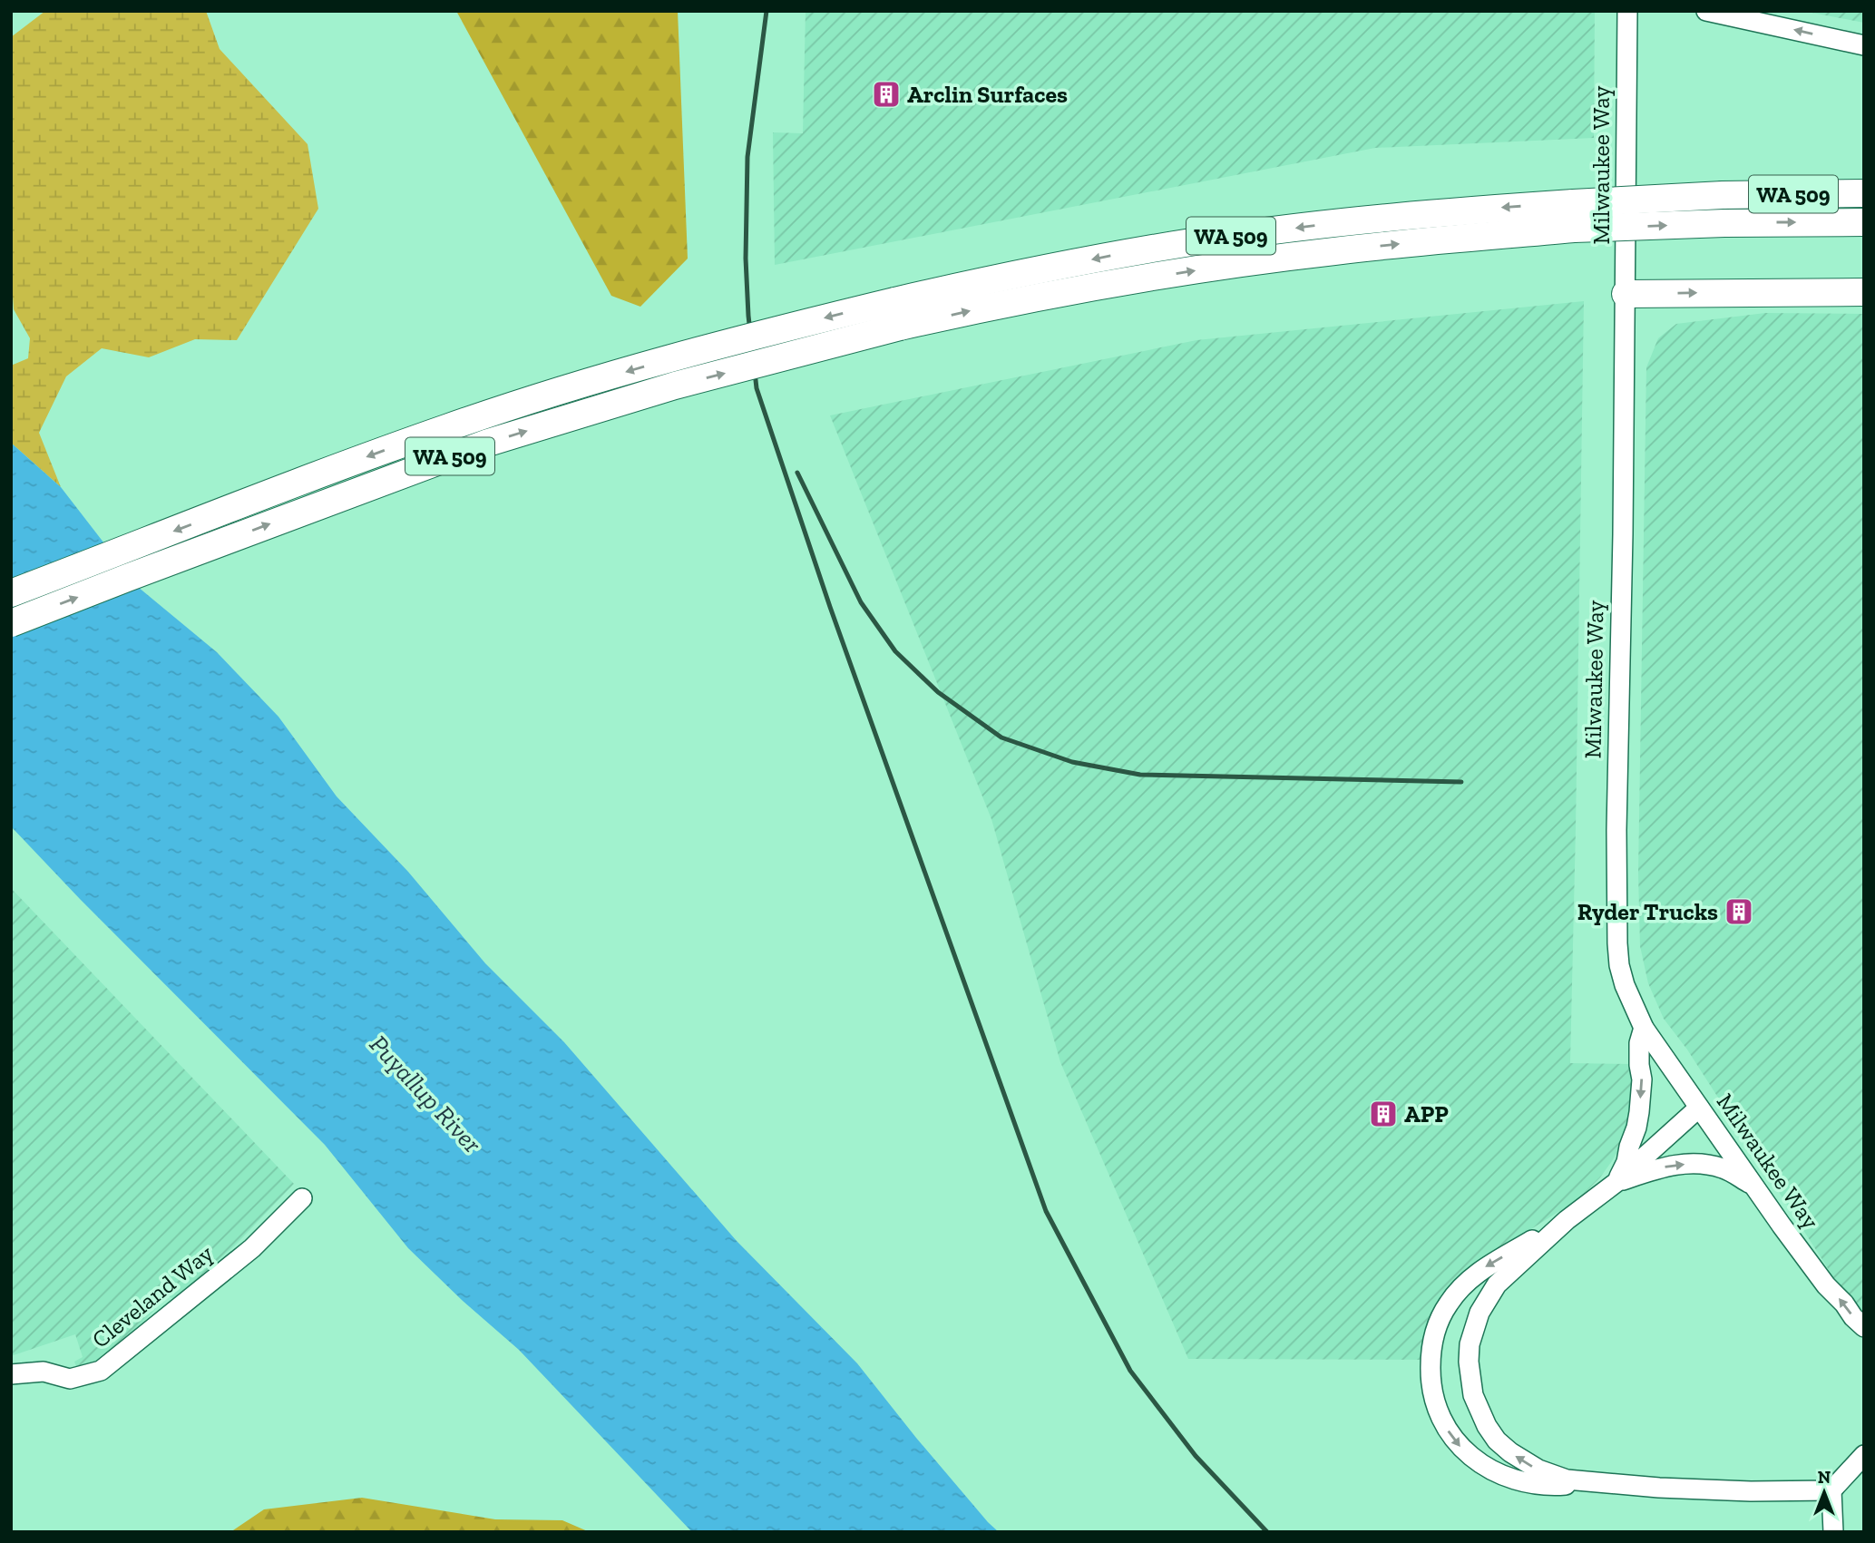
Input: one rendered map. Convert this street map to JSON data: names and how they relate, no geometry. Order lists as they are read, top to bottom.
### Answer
{
  "streets": {
    "highway": ["WA 509"],
    "street": ["Milwaukee Way", "Cleveland Way"]
  },
  "water": ["Puyallup River"],
  "places": {
    "building": ["Arclin Surfaces", "Ryder Trucks", "APP"]
  },
  "north": "top"
}
